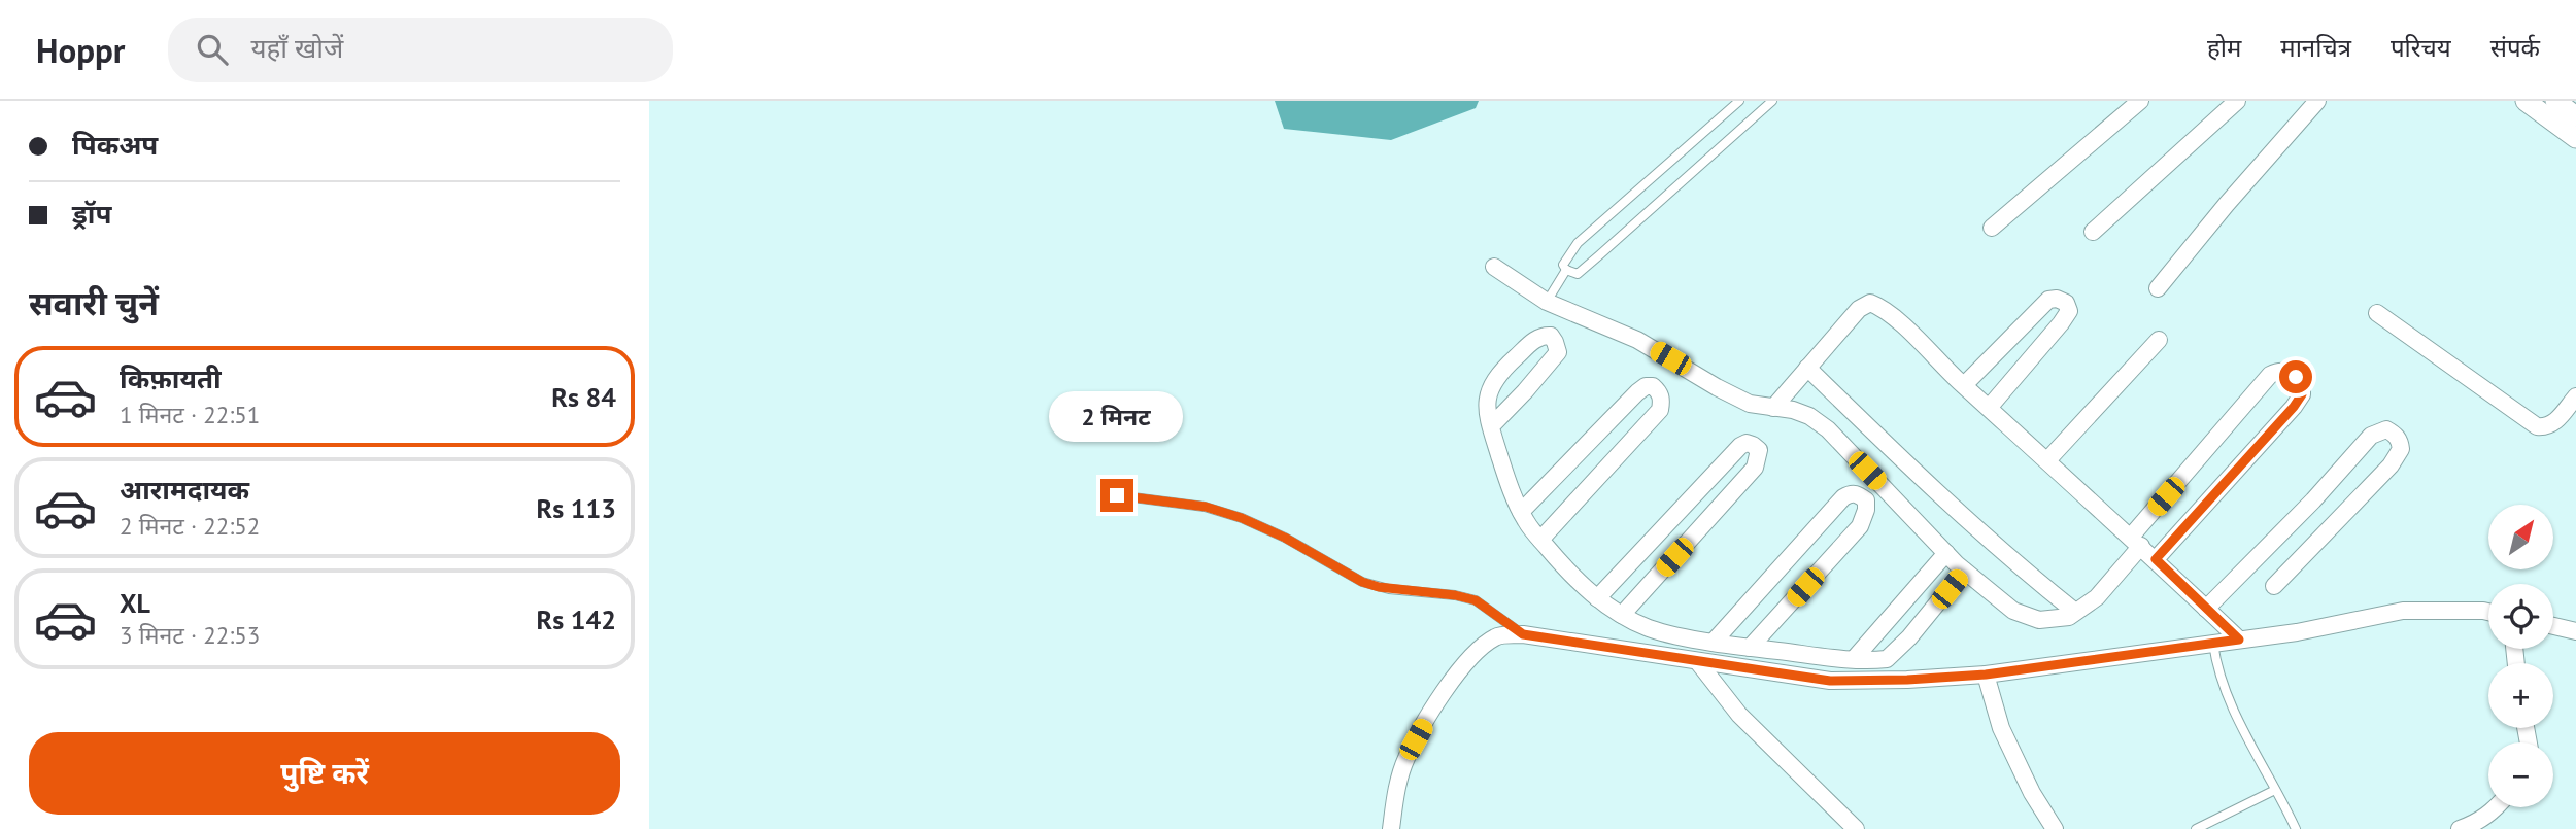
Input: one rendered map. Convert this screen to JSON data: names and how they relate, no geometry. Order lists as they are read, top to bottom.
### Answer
{
  "north": "top right",
  "page": {
    "header": "Hoppr",
    "search": "यहाँ खोजें",
    "nav": [
      "होम",
      "मानचित्र",
      "परिचय",
      "संपर्क"
    ],
    "banner": ["पिकअप", "ड्रॉप"],
    "heading": "सवारी चुनें",
    "list": [
      {
        "name": "किफ़ायती",
        "note": "1 मिनट · 22:51",
        "value": "Rs 84"
      },
      {
        "name": "आरामदायक",
        "note": "2 मिनट · 22:52",
        "value": "Rs 113"
      },
      {
        "name": "XL",
        "note": "3 मिनट · 22:53",
        "value": "Rs 142"
      }
    ],
    "bubble": "2 मिनट",
    "map_buttons": ["+", "−"],
    "buttons": "पुष्टि करें"
  }
}
